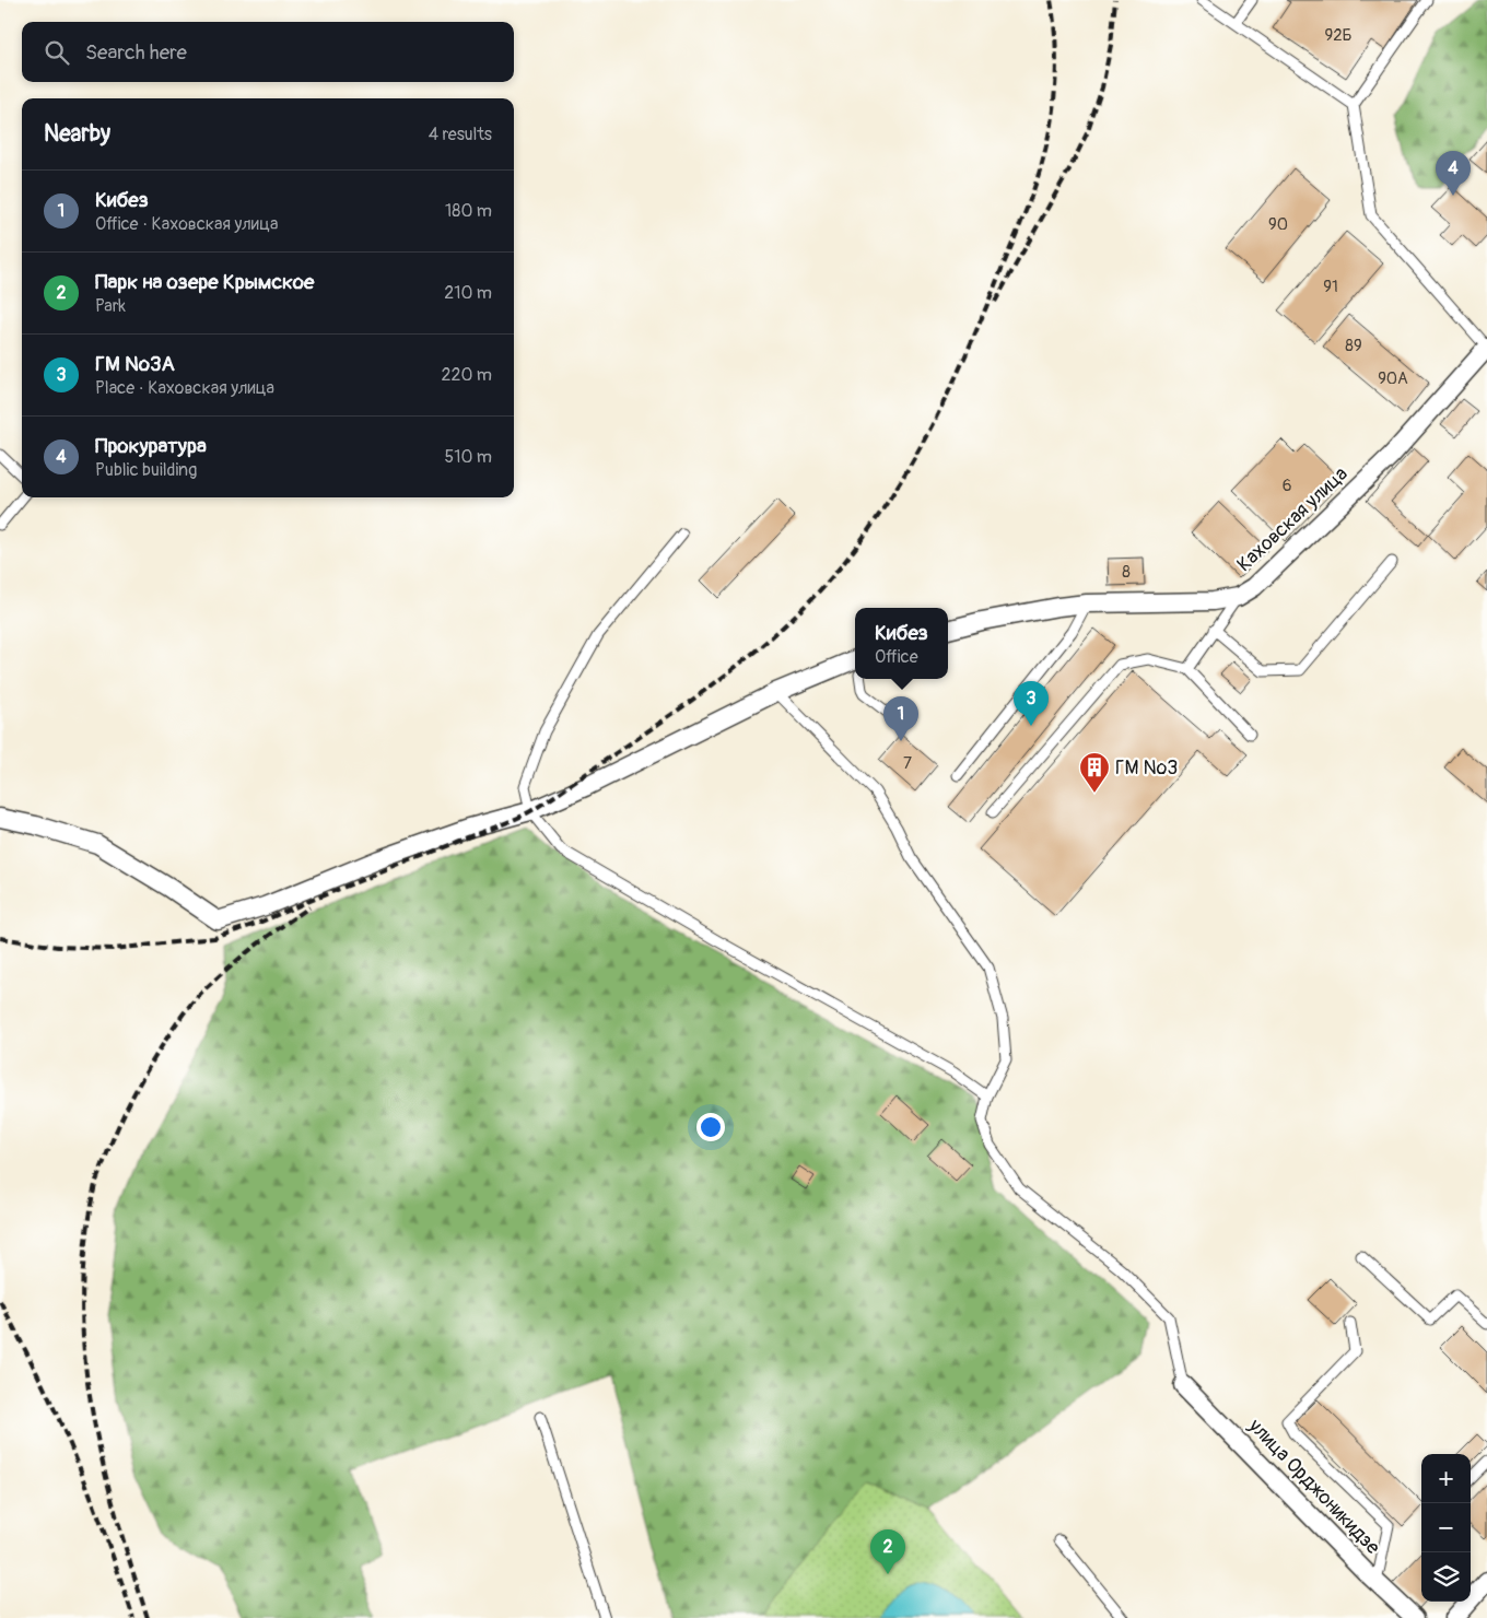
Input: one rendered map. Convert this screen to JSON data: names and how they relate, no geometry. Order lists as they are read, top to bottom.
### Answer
{
  "streets": {
    "street": ["Каховская улица", "улица Орджоникидзе"]
  },
  "places": {
    "building": ["ГМ №3"]
  },
  "house_numbers": [
    "92Б",
    "90",
    "91",
    "89",
    "90А",
    "6",
    "8",
    "7"
  ],
  "page": {
    "search": "Search here",
    "heading": ["Nearby", "4 results"],
    "pins": [
      "4",
      "3",
      "1",
      "2"
    ],
    "list": [
      {
        "mark": "1",
        "name": "Кибез",
        "note": "Office · Каховская улица",
        "value": "180 m"
      },
      {
        "mark": "2",
        "name": "Парк на озере Крымское",
        "note": "Park",
        "value": "210 m"
      },
      {
        "mark": "3",
        "name": "ГМ №3А",
        "note": "Place · Каховская улица",
        "value": "220 m"
      },
      {
        "mark": "4",
        "name": "Прокуратура",
        "note": "Public building",
        "value": "510 m"
      }
    ],
    "popup": ["Кибез", "Office"],
    "map_buttons": ["+", "−"]
  }
}
